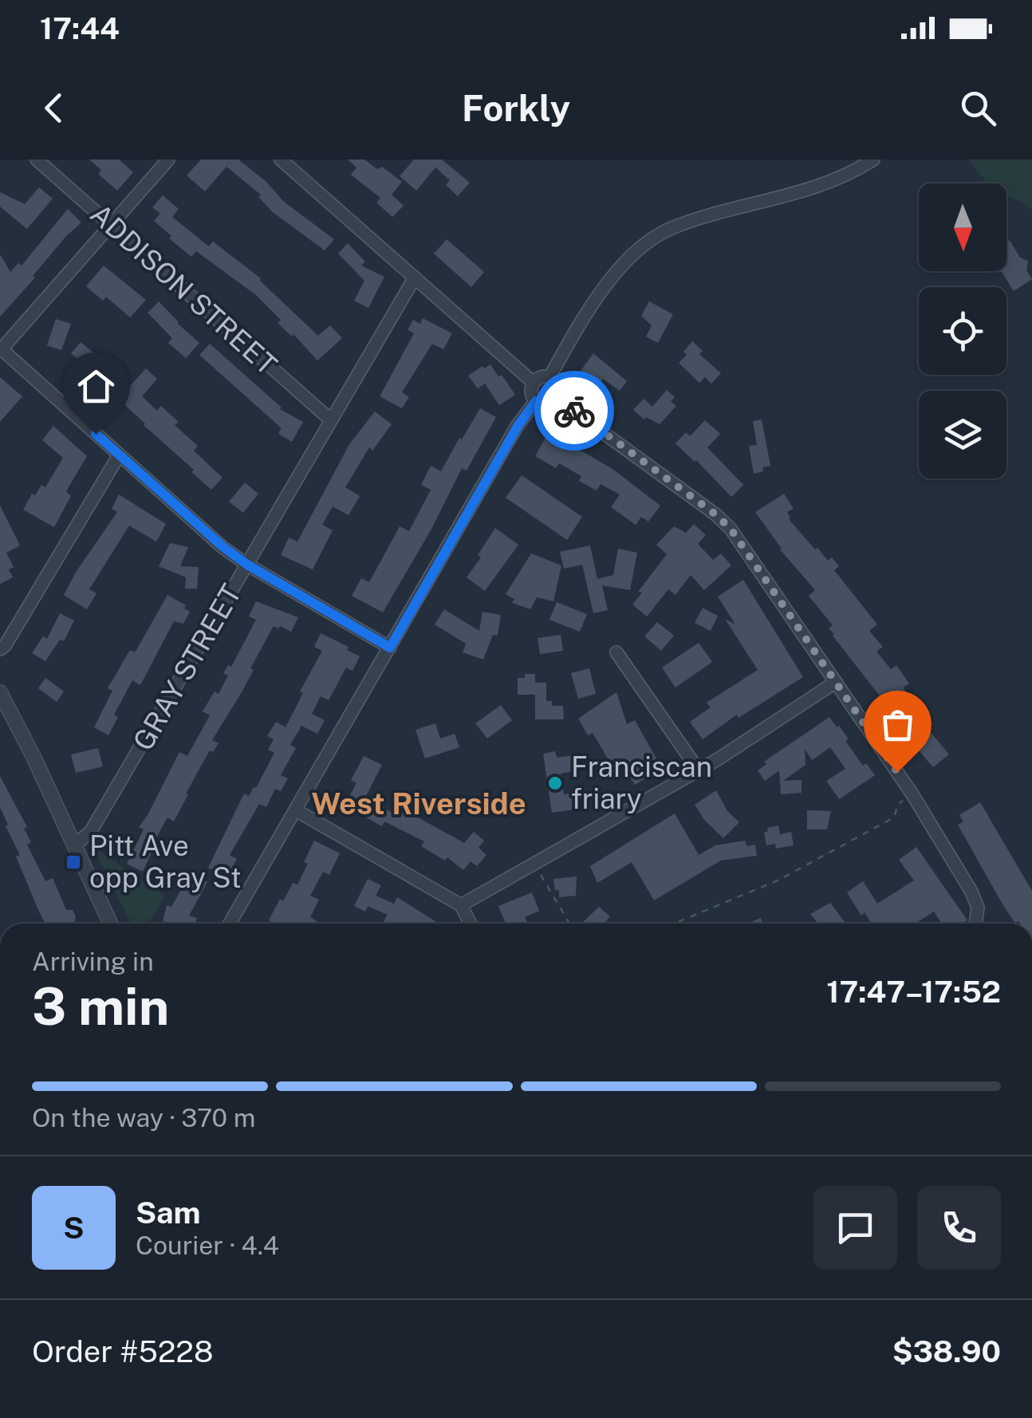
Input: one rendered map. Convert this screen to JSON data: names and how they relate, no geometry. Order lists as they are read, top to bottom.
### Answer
{
  "streets": {
    "street": ["ADDISON STREET", "GRAY STREET"]
  },
  "crossings": [
    ["ADDISON STREET", "GRAY STREET"]
  ],
  "districts": ["West Riverside"],
  "places": {
    "other": ["Franciscan friary"],
    "transit": ["Pitt Ave opp Gray St"]
  },
  "north": "bottom",
  "page": {
    "status": "17:44",
    "header": "Forkly",
    "heading": ["3 min", "Arriving in", "17:47–17:52"],
    "panel": [
      "Sam",
      "Courier · 4.4",
      "Order #5228",
      "$38.90"
    ],
    "bar": "On the way · 370 m",
    "round": "S"
  }
}
